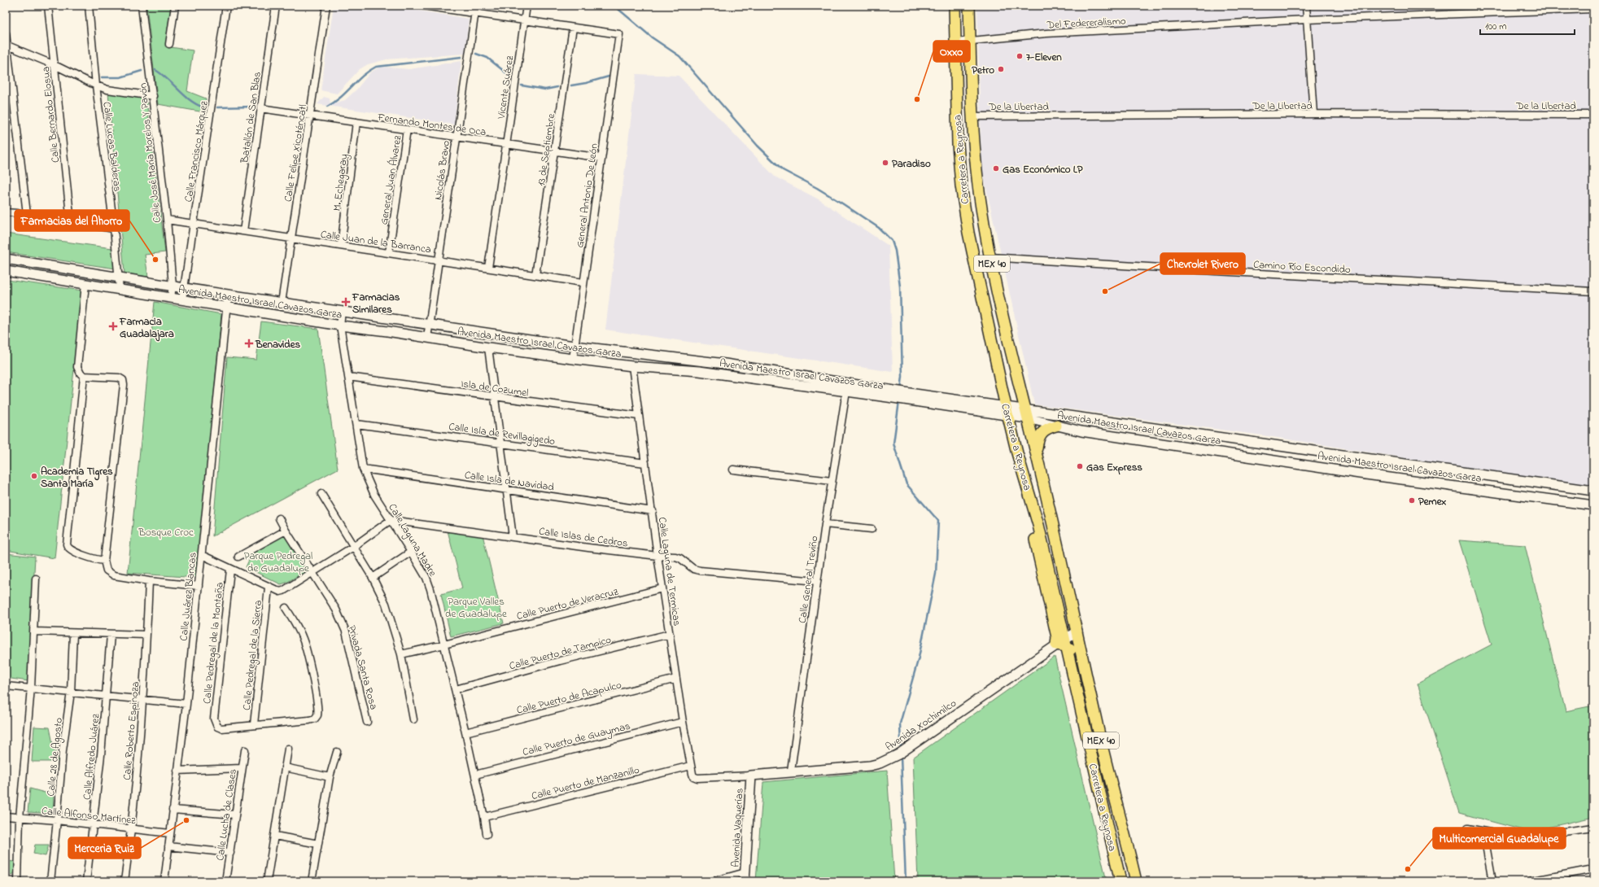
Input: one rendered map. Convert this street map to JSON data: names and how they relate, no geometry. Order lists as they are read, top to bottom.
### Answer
{
  "streets": {
    "main road": [
      "Carretera a Reynosa",
      "MEX 40",
      "Avenida Maestro Israel Cavazos Garza",
      "Avenida Xochimilco",
      "Avenida Vaquerías"
    ],
    "street": [
      "Del Federeralismo",
      "Vicente Suárez",
      "De la Libertad",
      "Calle Bernardo Elosua",
      "Batallón de San Blas",
      "Fernando Montes de Oca",
      "Calle Lucas Balderas",
      "13 de Septiembre",
      "Calle Francisco Márquez",
      "Calle José María Morelos Y Pavón",
      "Calle Felipe Xicoténcatl",
      "Nicolás Bravo",
      "General Juan Álvarez",
      "M. Echegaray",
      "General Antonio De León",
      "Calle Juan de la Barranca",
      "Camino Río Escondido",
      "Isla de Cozumel",
      "Calle Isla de Revillagigedo",
      "Calle Isla de Navidad",
      "Calle Islas de Cedros",
      "Calle Laguna Madre",
      "Calle Laguna de Termicas",
      "Calle General Treviño",
      "Calle Juárez Blancas",
      "Calle Puerto de Veracruz",
      "Calle Pedregal de la Montaña",
      "Calle Puerto de Tampico",
      "Calle Pedregal de la Sierra",
      "Privada Santa Rosa",
      "Calle Puerto de Acapulco",
      "Calle Roberto Espinoza",
      "Calle Puerto de Guaymas",
      "Calle 28 de Agosto",
      "Calle Alfredo Juárez",
      "Calle Puerto de Manzanillo",
      "Calle Alfonso Martínez",
      "Calle Lucha de Clases"
    ]
  },
  "crossings": [
    ["Del Federeralismo", "Carretera a Reynosa"],
    ["Vicente Suárez", "Fernando Montes de Oca"],
    ["Vicente Suárez", "Calle Juan de la Barranca"],
    ["De la Libertad", "Carretera a Reynosa"],
    ["Batallón de San Blas", "Fernando Montes de Oca"],
    ["Batallón de San Blas", "Calle Juan de la Barranca"],
    ["Fernando Montes de Oca", "13 de Septiembre"],
    ["Fernando Montes de Oca", "Calle Felipe Xicoténcatl"],
    ["Fernando Montes de Oca", "Nicolás Bravo"],
    ["Fernando Montes de Oca", "General Juan Álvarez"],
    ["Fernando Montes de Oca", "M. Echegaray"],
    ["Fernando Montes de Oca", "General Antonio De León"],
    ["Calle Lucas Balderas", "Avenida Maestro Israel Cavazos Garza"],
    ["13 de Septiembre", "General Antonio De León"],
    ["13 de Septiembre", "Calle Juan de la Barranca"],
    ["Calle Francisco Márquez", "Calle Juan de la Barranca"],
    ["Calle Francisco Márquez", "Avenida Maestro Israel Cavazos Garza"],
    ["Calle José María Morelos Y Pavón", "Calle Juan de la Barranca"],
    ["Calle José María Morelos Y Pavón", "Avenida Maestro Israel Cavazos Garza"],
    ["Calle Felipe Xicoténcatl", "Calle Juan de la Barranca"],
    ["Calle Felipe Xicoténcatl", "Avenida Maestro Israel Cavazos Garza"],
    ["Carretera a Reynosa", "Camino Río Escondido"],
    ["Carretera a Reynosa", "Avenida Maestro Israel Cavazos Garza"],
    ["Carretera a Reynosa", "Avenida Xochimilco"],
    ["Nicolás Bravo", "Calle Juan de la Barranca"],
    ["Nicolás Bravo", "Avenida Maestro Israel Cavazos Garza"],
    ["General Juan Álvarez", "Calle Juan de la Barranca"],
    ["M. Echegaray", "Calle Juan de la Barranca"],
    ["General Antonio De León", "Calle Juan de la Barranca"],
    ["General Antonio De León", "Avenida Maestro Israel Cavazos Garza"],
    ["Avenida Maestro Israel Cavazos Garza", "Calle Laguna Madre"],
    ["Avenida Maestro Israel Cavazos Garza", "Calle Laguna de Termicas"],
    ["Avenida Maestro Israel Cavazos Garza", "Calle General Treviño"],
    ["Avenida Maestro Israel Cavazos Garza", "Calle Juárez Blancas"],
    ["Isla de Cozumel", "Calle Laguna Madre"],
    ["Isla de Cozumel", "Calle Laguna de Termicas"],
    ["Calle Isla de Revillagigedo", "Calle Laguna Madre"],
    ["Calle Isla de Revillagigedo", "Calle Laguna de Termicas"],
    ["Calle Isla de Navidad", "Calle Laguna Madre"],
    ["Calle Isla de Navidad", "Calle Laguna de Termicas"],
    ["Calle Islas de Cedros", "Calle Laguna Madre"],
    ["Calle Islas de Cedros", "Calle Laguna de Termicas"],
    ["Calle Islas de Cedros", "Calle General Treviño"],
    ["Calle Laguna Madre", "Calle Puerto de Veracruz"],
    ["Calle Laguna Madre", "Calle Puerto de Tampico"],
    ["Calle Laguna Madre", "Calle Puerto de Acapulco"],
    ["Calle Laguna Madre", "Calle Puerto de Guaymas"],
    ["Calle Laguna Madre", "Calle Puerto de Manzanillo"],
    ["Calle Laguna de Termicas", "Calle Puerto de Veracruz"],
    ["Calle Laguna de Termicas", "Calle Puerto de Tampico"],
    ["Calle Laguna de Termicas", "Calle Puerto de Acapulco"],
    ["Calle Laguna de Termicas", "Avenida Xochimilco"],
    ["Calle Laguna de Termicas", "Calle Puerto de Guaymas"],
    ["Calle Laguna de Termicas", "Calle Puerto de Manzanillo"],
    ["Calle General Treviño", "Avenida Xochimilco"],
    ["Calle Juárez Blancas", "Calle Alfonso Martínez"],
    ["Calle Pedregal de la Montaña", "Calle Pedregal de la Sierra"],
    ["Avenida Xochimilco", "Avenida Vaquerías"],
    ["Calle Roberto Espinoza", "Calle Alfonso Martínez"],
    ["Calle 28 de Agosto", "Calle Alfonso Martínez"],
    ["Calle Alfredo Juárez", "Calle Alfonso Martínez"]
  ],
  "parks": ["Bosque Croc", "Parque Pedregal de Guadalupe", "Parque Valles de Guadalupe"],
  "places": {
    "other": [
      "7-Eleven",
      "Petro",
      "Oxxo",
      "Paradiso",
      "Gas Económico LP",
      "Farmacias del Ahorro",
      "Chevrolet Rivero",
      "Gas Express",
      "Academia Tigres Santa María",
      "Pemex",
      "Merceria Ruiz",
      "Multicomercial Guadalupe"
    ],
    "health": ["Farmacias Similares", "Farmacia Guadalajara", "Benavides"]
  },
  "scale_bar": "100 m"
}
